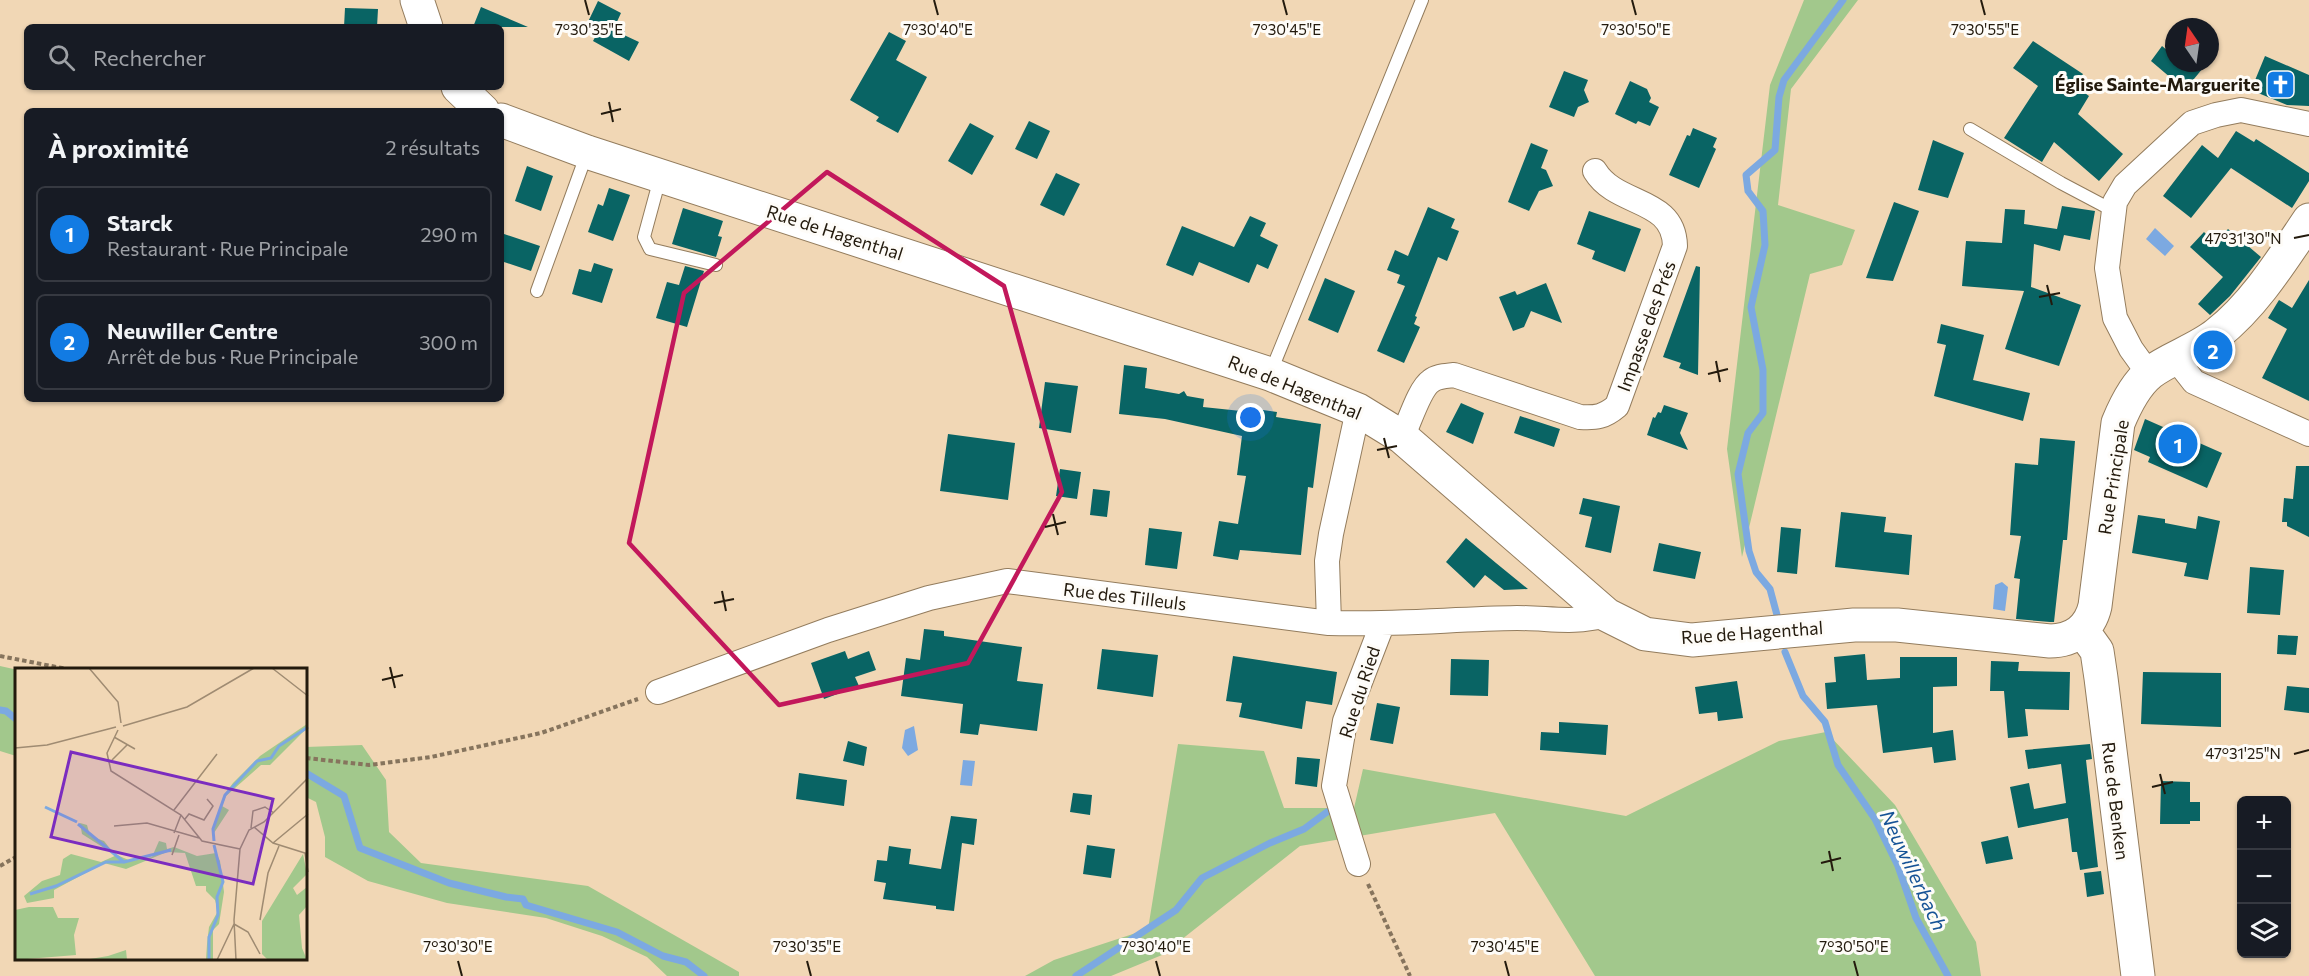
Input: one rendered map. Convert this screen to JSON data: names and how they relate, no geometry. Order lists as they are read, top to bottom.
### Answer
{
  "streets": {
    "street": [
      "Rue de Hagenthal",
      "Impasse des Prés",
      "Rue Principale",
      "Rue des Tilleuls",
      "Rue du Ried",
      "Rue de Benken"
    ]
  },
  "crossings": [
    ["Rue de Hagenthal", "Impasse des Prés"],
    ["Rue de Hagenthal", "Rue Principale"],
    ["Rue de Hagenthal", "Rue des Tilleuls"],
    ["Rue de Hagenthal", "Rue de Benken"],
    ["Rue Principale", "Rue de Benken"],
    ["Rue des Tilleuls", "Rue du Ried"]
  ],
  "water": ["Neuwillerbach"],
  "places": {
    "church": ["Église Sainte-Marguerite"]
  },
  "north": "top",
  "page": {
    "search": "Rechercher",
    "heading": ["À proximité", "2 résultats"],
    "list": [
      {
        "mark": "1",
        "name": "Starck",
        "note": "Restaurant · Rue Principale",
        "value": "290 m"
      },
      {
        "mark": "2",
        "name": "Neuwiller Centre",
        "note": "Arrêt de bus · Rue Principale",
        "value": "300 m"
      }
    ],
    "pins": ["2", "1"],
    "map_buttons": ["+", "−"]
  },
  "coordinates": [
    "7°30'35\"E",
    "7°30'40\"E",
    "7°30'45\"E",
    "7°30'50\"E",
    "7°30'55\"E",
    "47°31'30\"N",
    "47°31'25\"N",
    "7°30'30\"E"
  ]
}
